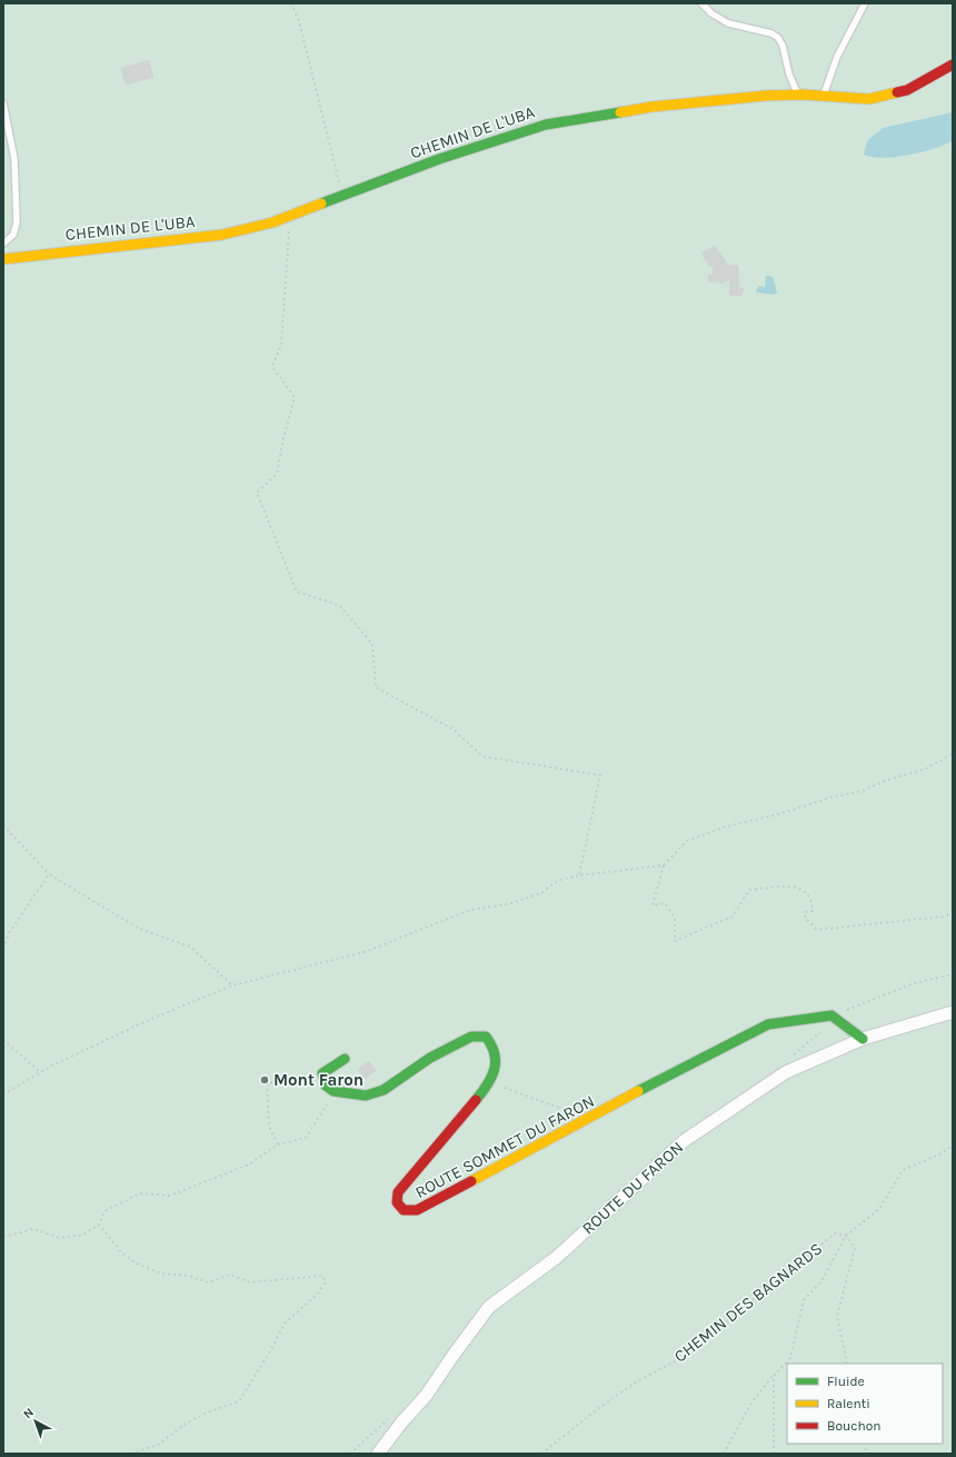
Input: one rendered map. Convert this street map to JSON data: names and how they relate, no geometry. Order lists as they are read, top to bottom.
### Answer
{
  "streets": {
    "street": ["CHEMIN DE L'UBA", "ROUTE SOMMET DU FARON", "ROUTE DU FARON"],
    "path": ["CHEMIN DES BAGNARDS"]
  },
  "places": ["Mont Faron"],
  "legend": ["Fluide", "Ralenti", "Bouchon"],
  "north": "top left"
}
